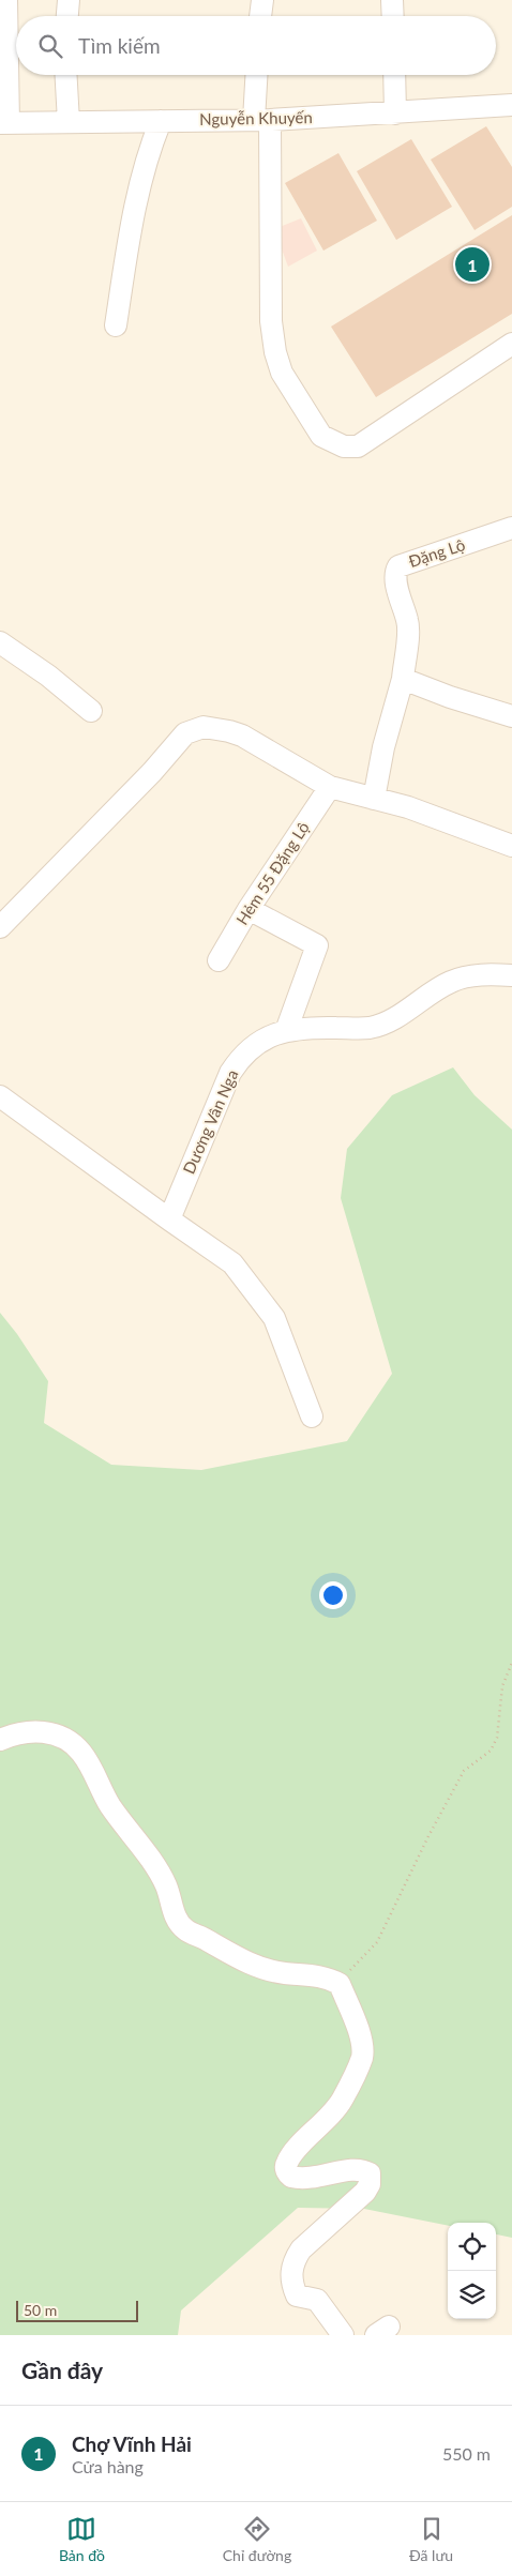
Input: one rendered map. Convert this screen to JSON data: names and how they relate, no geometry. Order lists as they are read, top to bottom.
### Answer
{
  "streets": {
    "street": [
      "Nguyễn Khuyến",
      "Đặng Lộ",
      "Hẻm 55 Đặng Lộ",
      "Dương Vân Nga"
    ]
  },
  "scale_bar": "50 m",
  "page": {
    "search": "Tìm kiếm",
    "pins": "1",
    "scale": "50 m",
    "heading": "Gần đây",
    "list": [
      {
        "mark": "1",
        "name": "Chợ Vĩnh Hải",
        "note": "Cửa hàng",
        "value": "550 m"
      }
    ],
    "nav": ["Bản đồ", "Chỉ đường", "Đã lưu"]
  }
}
